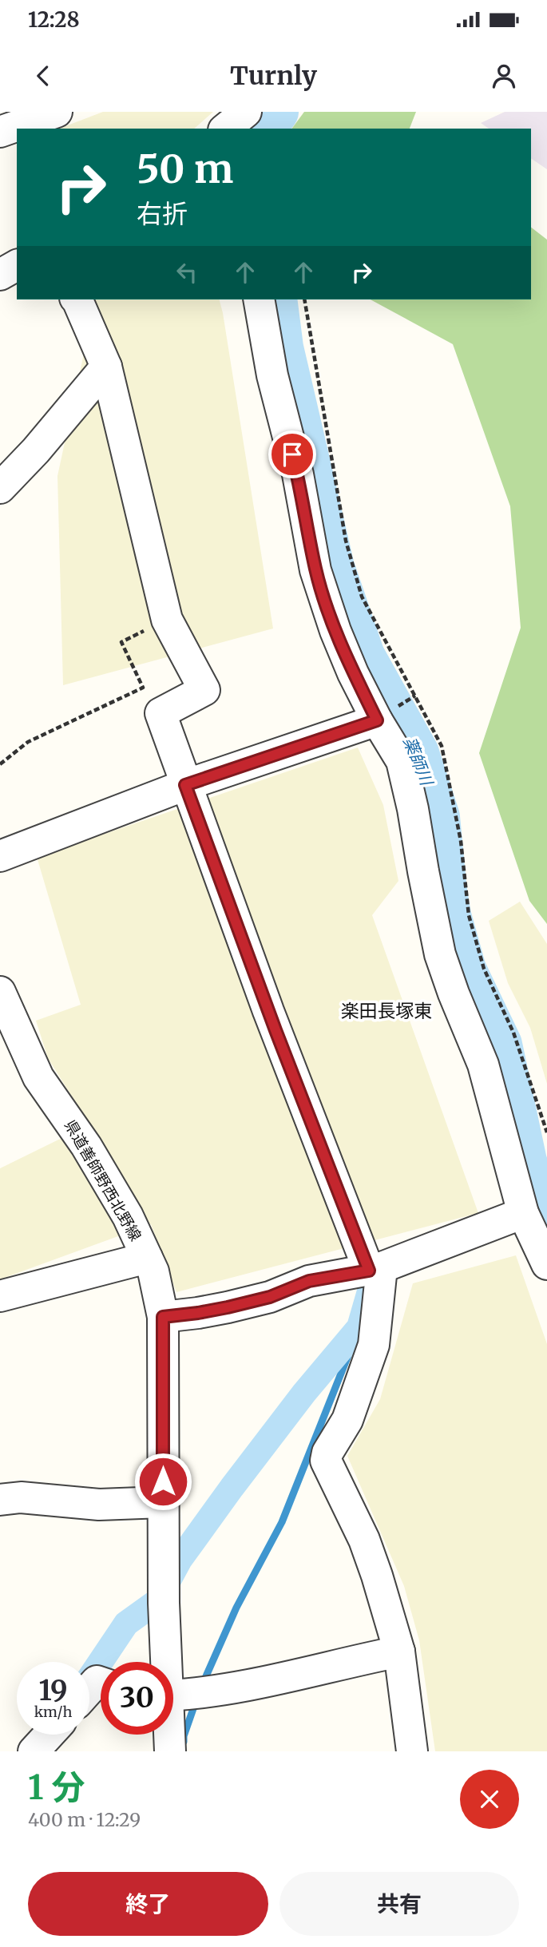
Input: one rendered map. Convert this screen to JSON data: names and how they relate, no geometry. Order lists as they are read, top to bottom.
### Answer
{
  "streets": {
    "street": ["県道善師野西北野線"]
  },
  "districts": ["楽田長塚東"],
  "water": ["薬師川"],
  "page": {
    "status": "12:28",
    "header": "Turnly",
    "turn": ["50 m", "右折"],
    "speed": "19 km/h",
    "limit": "30",
    "heading": ["1 分", "400 m · 12:29"],
    "buttons": ["終了", "共有"]
  }
}
